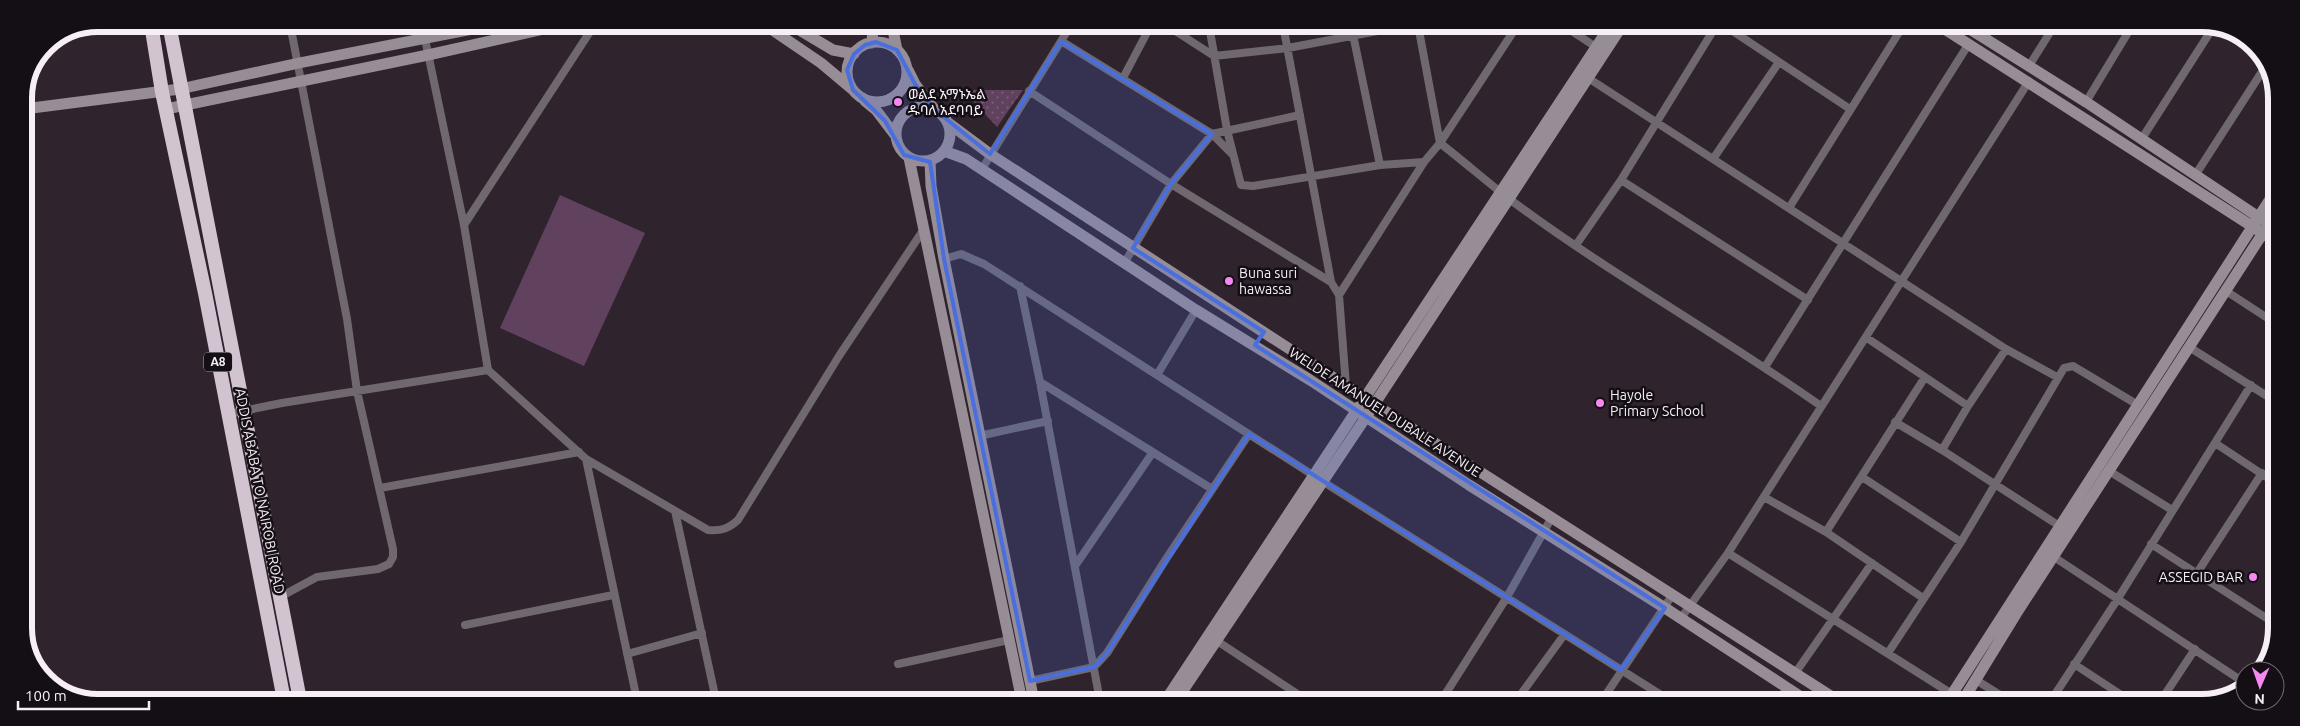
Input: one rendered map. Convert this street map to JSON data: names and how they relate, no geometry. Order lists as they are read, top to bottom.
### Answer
{
  "streets": {
    "highway": ["A8", "ADDIS ABABA TO NAIROBI ROAD"],
    "main road": ["WELDE AMANUEL DUBALE AVENUE"]
  },
  "places": [
    "ወልደ አማኑኤል ዱባለ አደባባይ",
    "Buna suri hawassa",
    "Hayole Primary School",
    "ASSEGID BAR"
  ],
  "scale_bar": "100 m",
  "north": "bottom"
}
